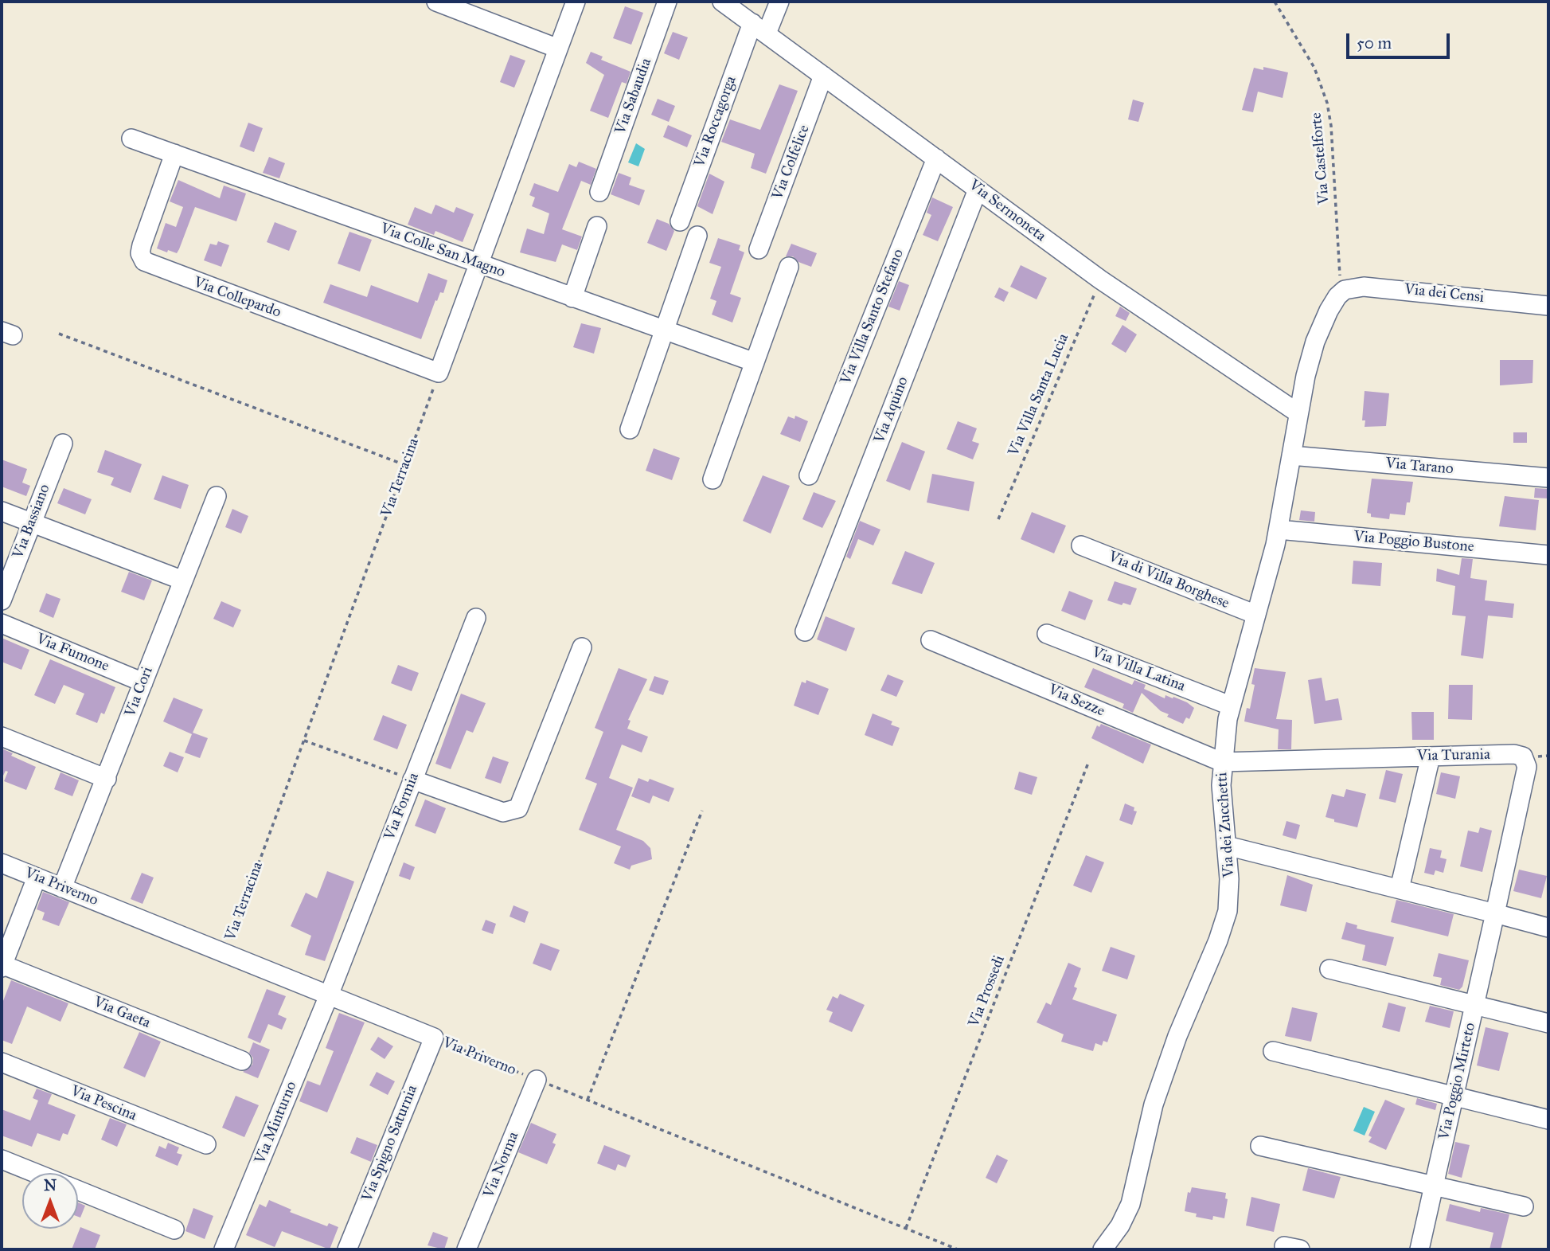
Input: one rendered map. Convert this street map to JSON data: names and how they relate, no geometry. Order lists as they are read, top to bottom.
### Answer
{
  "streets": {
    "street": [
      "Via Sabaudia",
      "Via Roccagorga",
      "Via Colfelice",
      "Via Sermoneta",
      "Via Colle San Magno",
      "Via dei Censi",
      "Via Collepardo",
      "Via Villa Santo Stefano",
      "Via Aquino",
      "Via Tarano",
      "Via Bassiano",
      "Via Poggio Bustone",
      "Via di Villa Borghese",
      "Via Fumone",
      "Via Villa Latina",
      "Via Cori",
      "Via Sezze",
      "Via Turania",
      "Via Formia",
      "Via dei Zucchetti",
      "Via Priverno",
      "Via Gaeta",
      "Via Poggio Mirteto",
      "Via Pescina",
      "Via Minturno",
      "Via Spigno Saturnia",
      "Via Norma"
    ],
    "path": [
      "Via Castelforte",
      "Via Villa Santa Lucia",
      "Via Terracina",
      "Via Prossedi"
    ]
  },
  "crossings": [
    ["Via Roccagorga", "Via Sermoneta"],
    ["Via Castelforte", "Via dei Censi"],
    ["Via Castelforte", "Via dei Zucchetti"],
    ["Via Colfelice", "Via Sermoneta"],
    ["Via Sermoneta", "Via Villa Santo Stefano"],
    ["Via Sermoneta", "Via Villa Santa Lucia"],
    ["Via Sermoneta", "Via Aquino"],
    ["Via Sermoneta", "Via dei Zucchetti"],
    ["Via Colle San Magno", "Via Collepardo"],
    ["Via dei Censi", "Via dei Zucchetti"],
    ["Via Collepardo", "Via Terracina"],
    ["Via Tarano", "Via dei Zucchetti"],
    ["Via Terracina", "Via Priverno"],
    ["Via Poggio Bustone", "Via dei Zucchetti"],
    ["Via di Villa Borghese", "Via dei Zucchetti"],
    ["Via Fumone", "Via Cori"],
    ["Via Villa Latina", "Via dei Zucchetti"],
    ["Via Cori", "Via Priverno"],
    ["Via Sezze", "Via Turania"],
    ["Via Sezze", "Via dei Zucchetti"],
    ["Via Turania", "Via dei Zucchetti"],
    ["Via Turania", "Via Poggio Mirteto"],
    ["Via Formia", "Via Priverno"],
    ["Via Formia", "Via Minturno"],
    ["Via Priverno", "Via Prossedi"],
    ["Via Priverno", "Via Minturno"],
    ["Via Priverno", "Via Spigno Saturnia"],
    ["Via Priverno", "Via Norma"]
  ],
  "scale_bar": "50 m",
  "north": "top"
}
